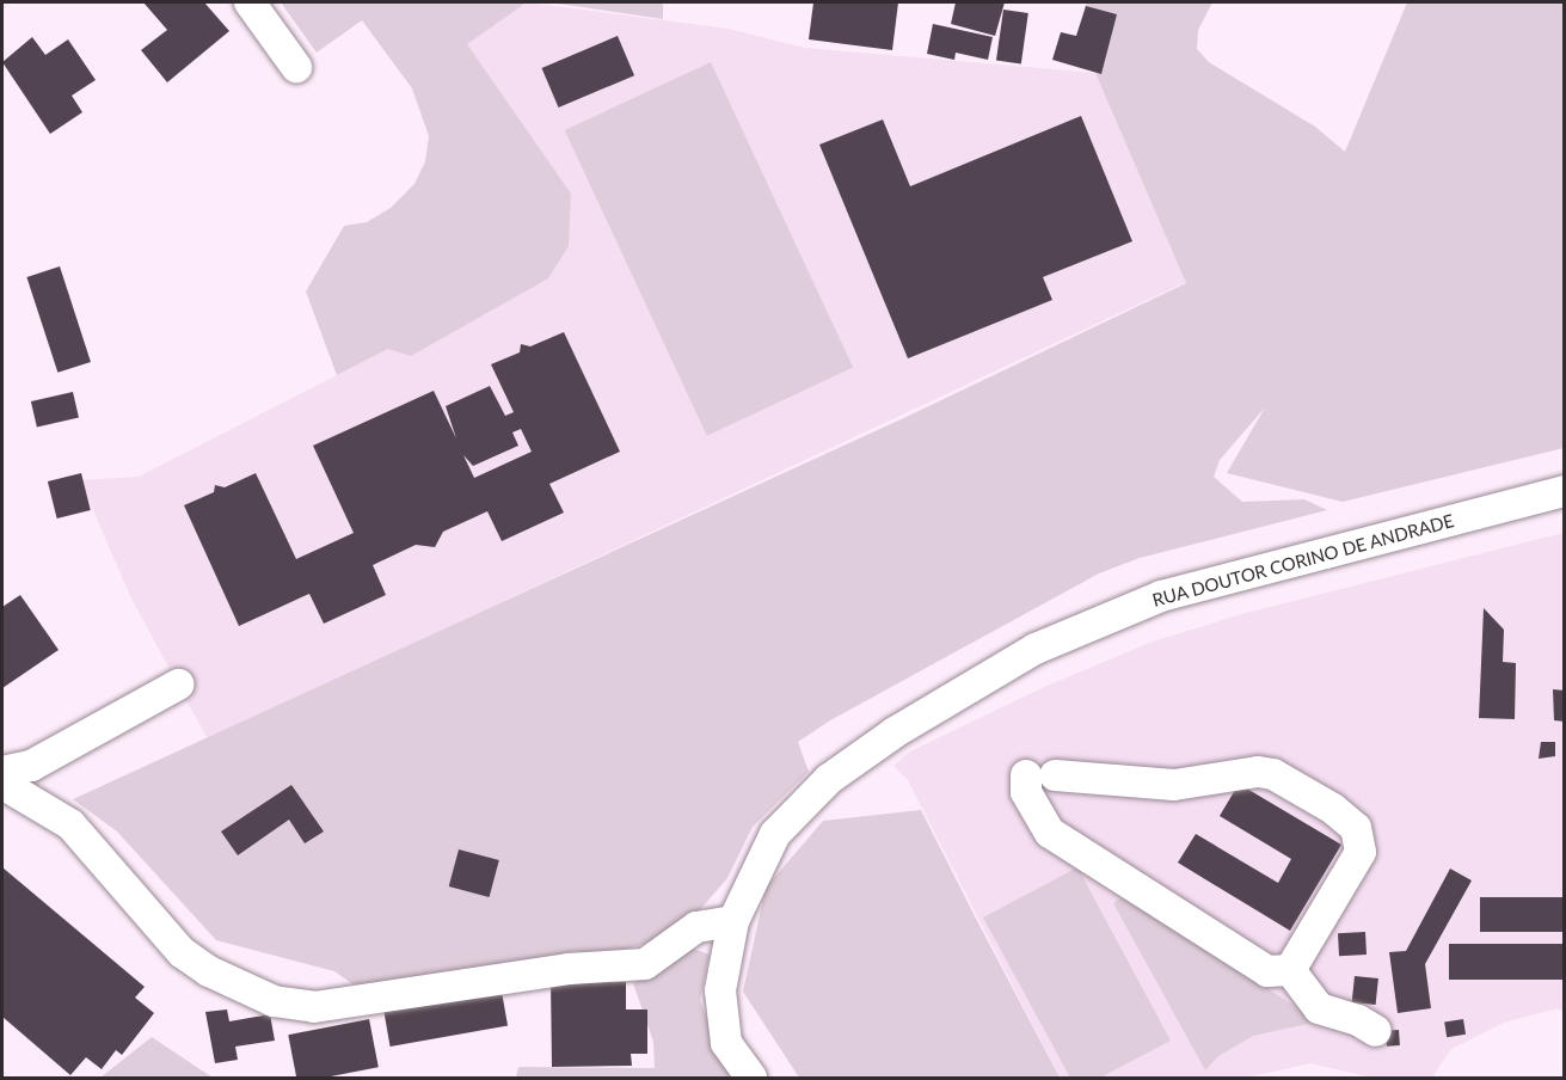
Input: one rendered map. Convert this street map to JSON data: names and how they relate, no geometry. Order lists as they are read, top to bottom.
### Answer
{
  "streets": {
    "street": ["RUA DOUTOR CORINO DE ANDRADE"]
  }
}
